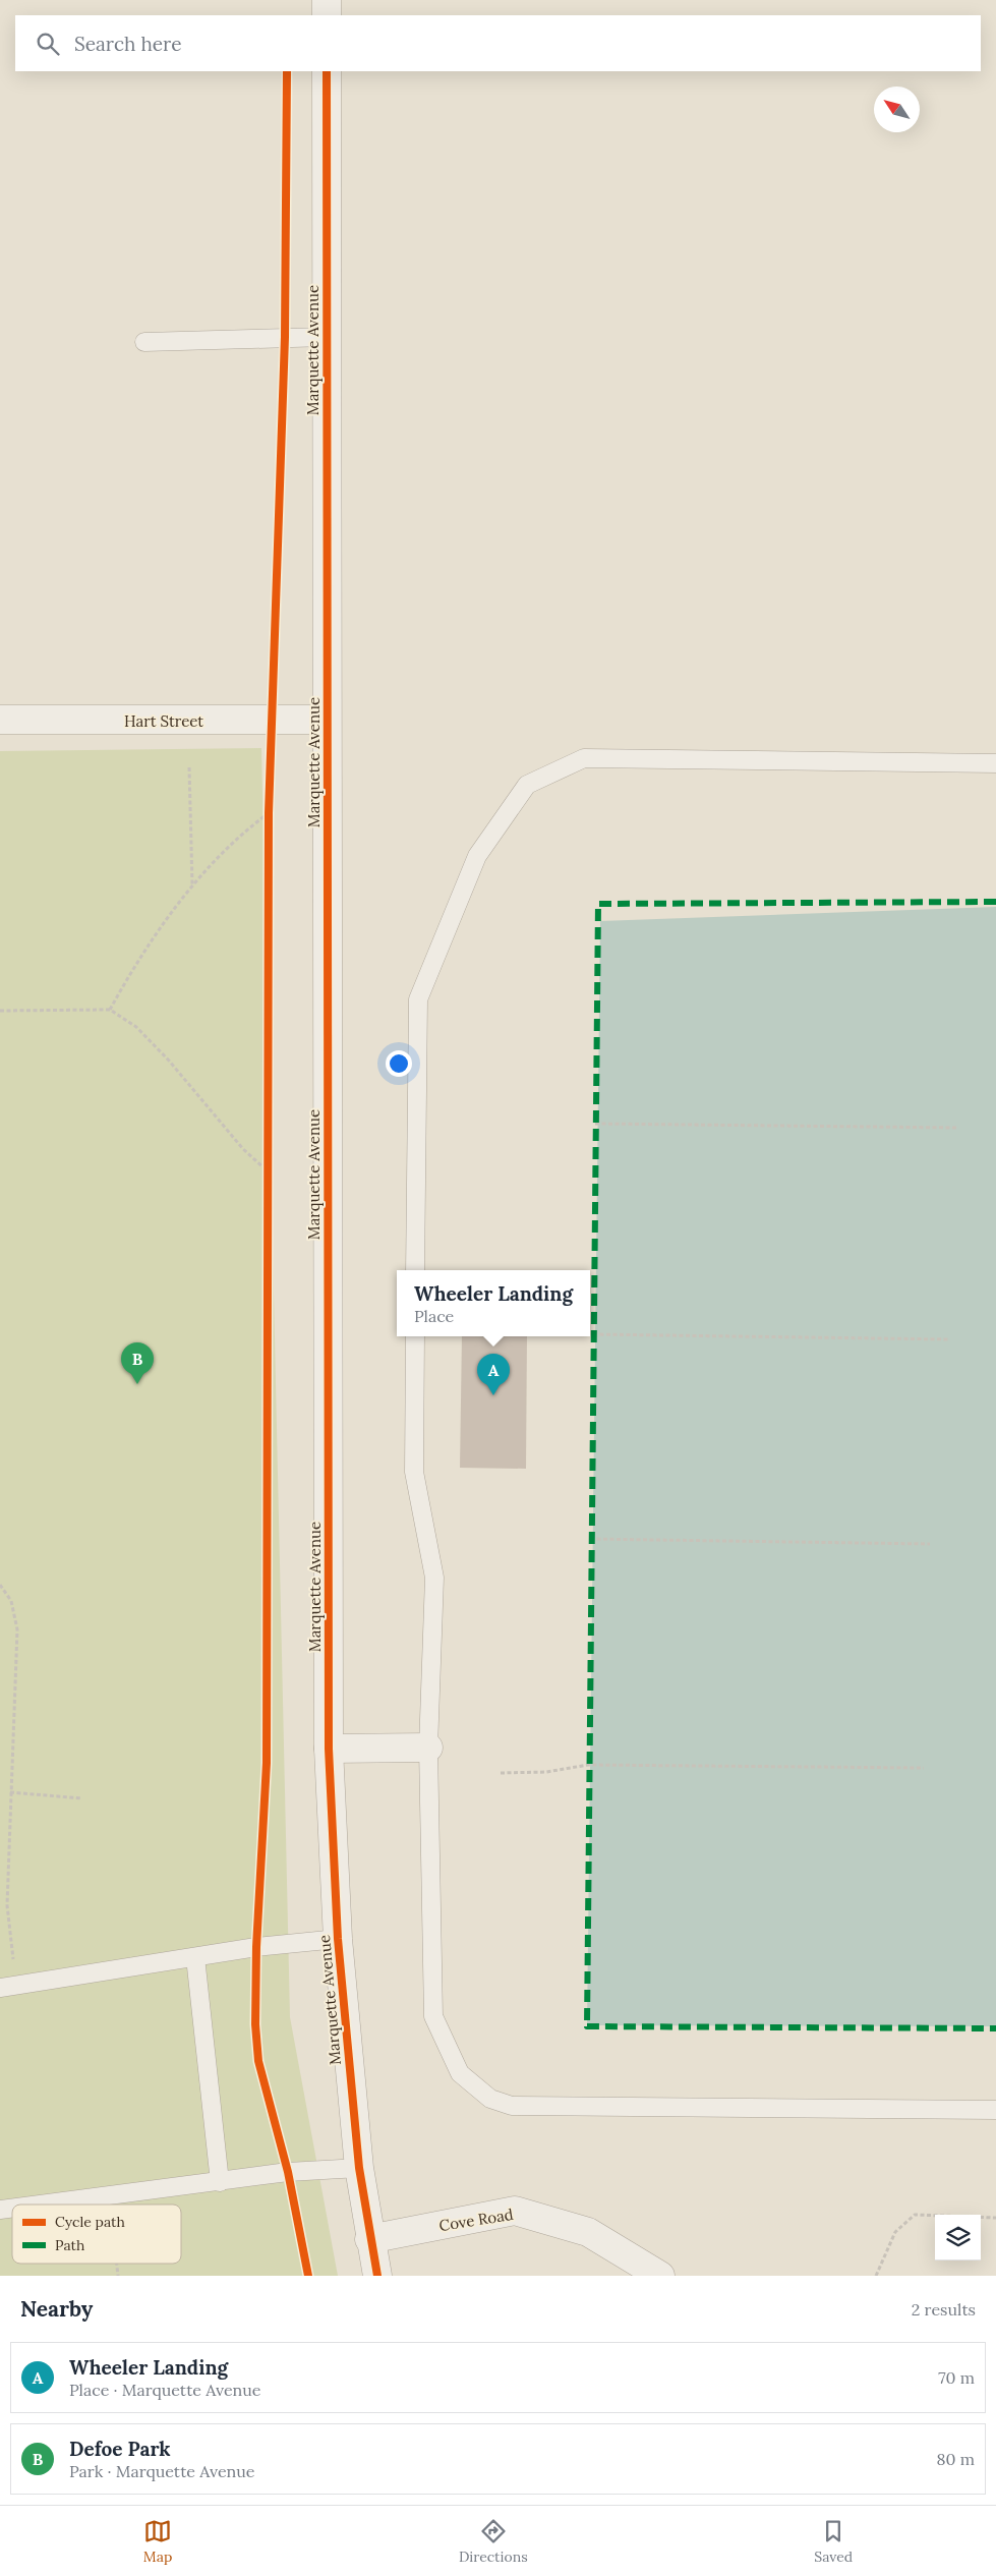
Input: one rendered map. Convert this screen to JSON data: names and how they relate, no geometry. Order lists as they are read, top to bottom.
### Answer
{
  "streets": {
    "street": ["Marquette Avenue", "Hart Street", "Cove Road"]
  },
  "crossings": [
    ["Marquette Avenue", "Hart Street"],
    ["Marquette Avenue", "Cove Road"]
  ],
  "legend": ["Cycle path", "Path"],
  "north": "top left",
  "page": {
    "search": "Search here",
    "popup": ["Wheeler Landing", "Place"],
    "pins": ["B", "A"],
    "heading": ["Nearby", "2 results"],
    "list": [
      {
        "mark": "A",
        "name": "Wheeler Landing",
        "note": "Place · Marquette Avenue",
        "value": "70 m"
      },
      {
        "mark": "B",
        "name": "Defoe Park",
        "note": "Park · Marquette Avenue",
        "value": "80 m"
      }
    ],
    "nav": ["Map", "Directions", "Saved"]
  }
}
